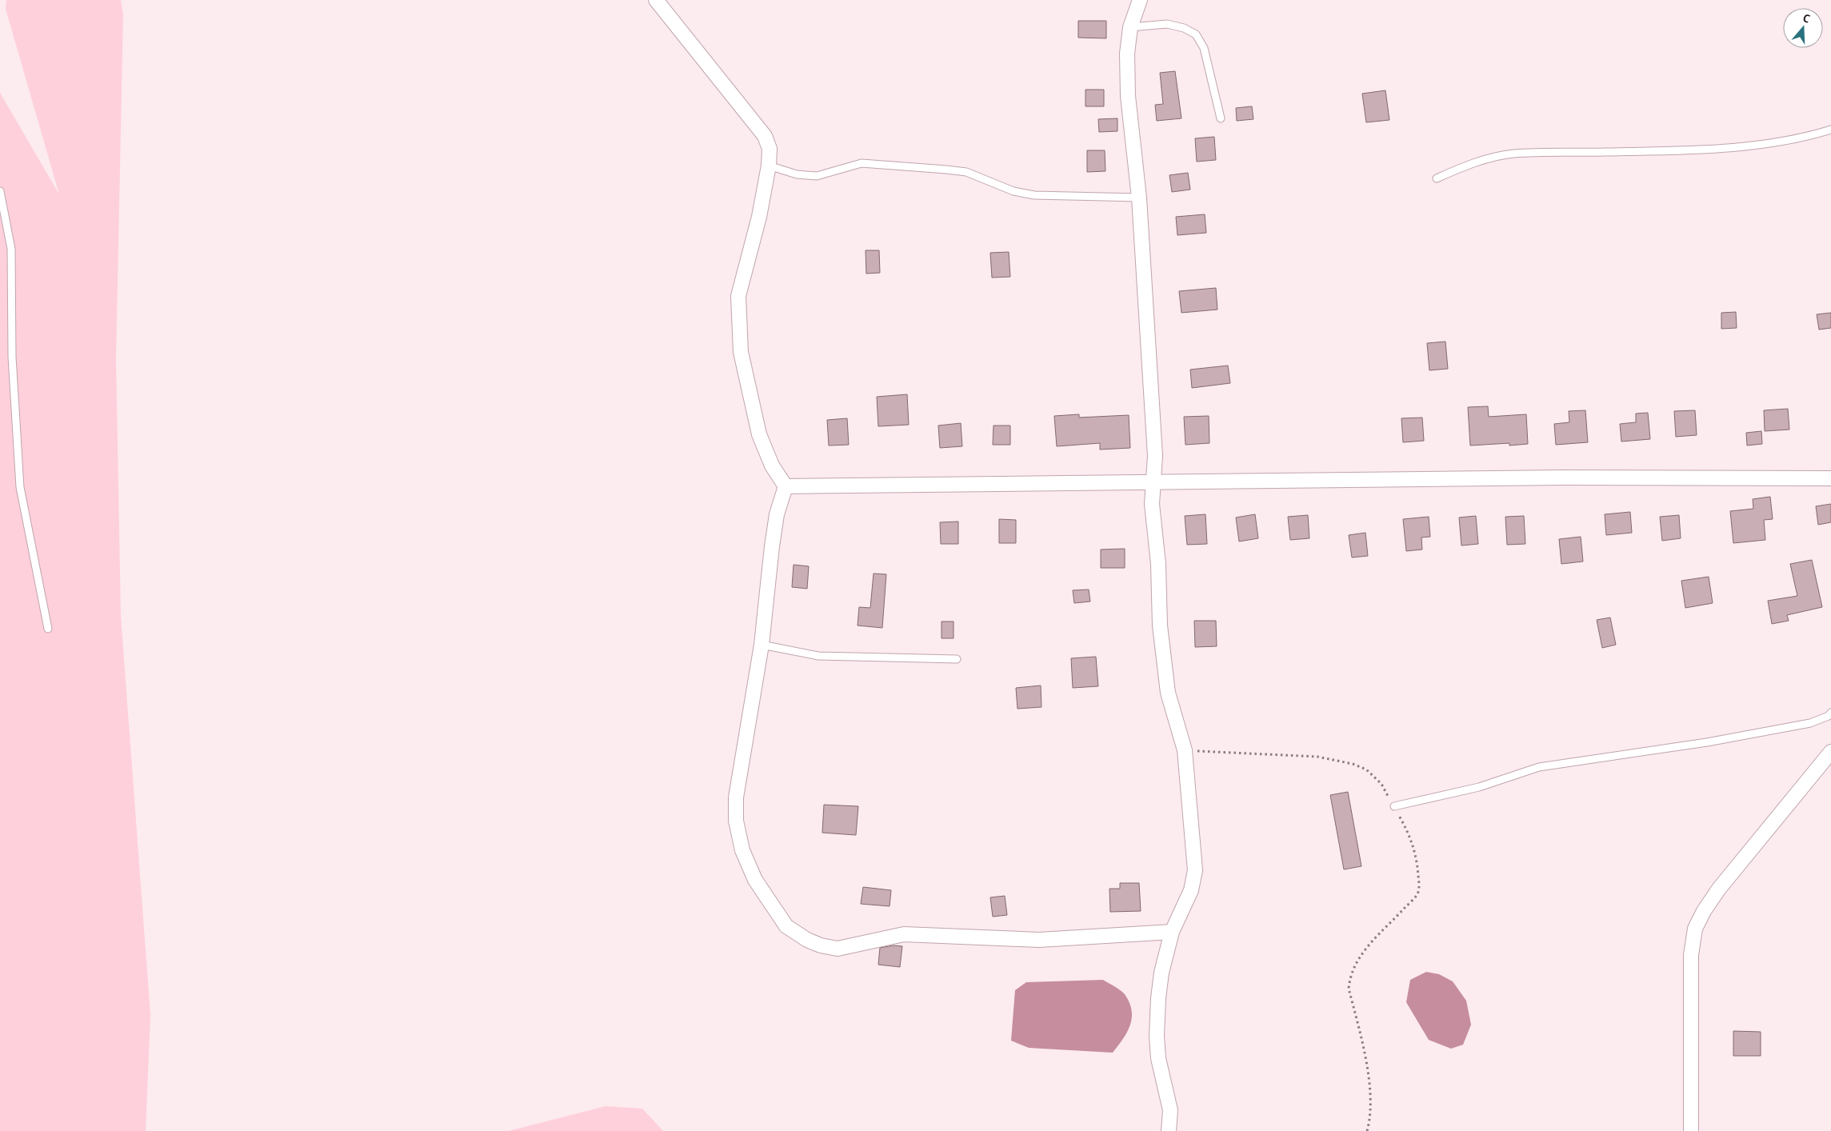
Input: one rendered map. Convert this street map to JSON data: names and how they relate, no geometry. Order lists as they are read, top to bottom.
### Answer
{
  "north": "top"
}
